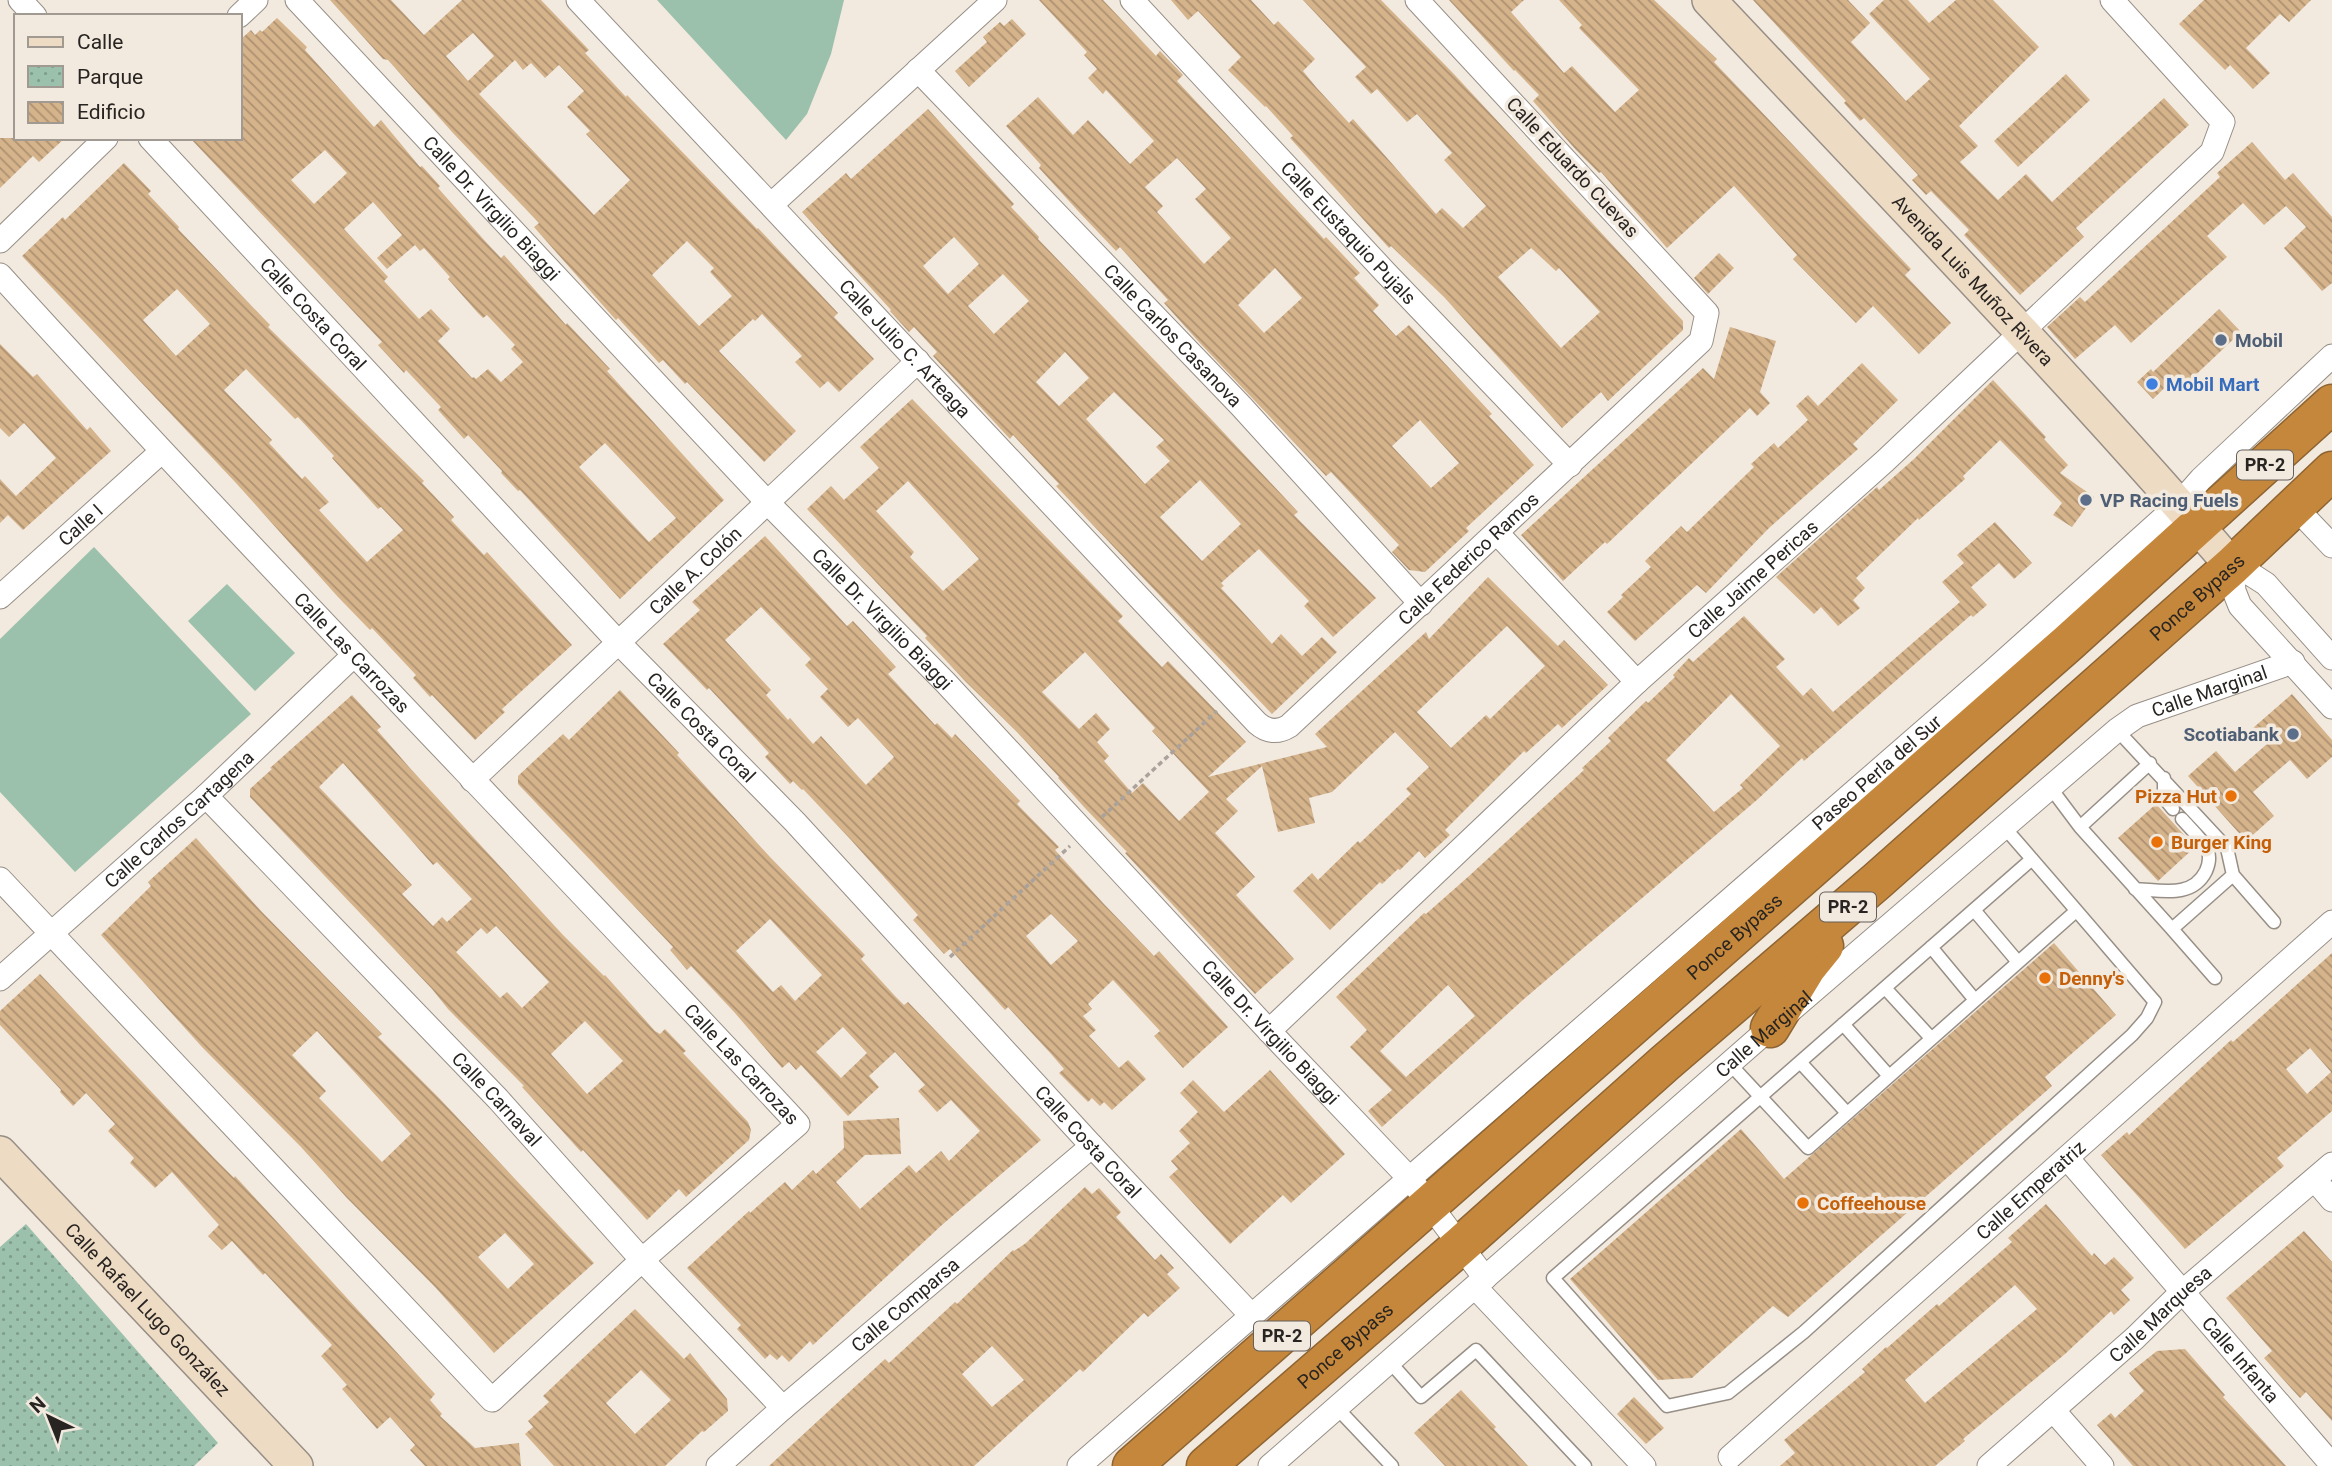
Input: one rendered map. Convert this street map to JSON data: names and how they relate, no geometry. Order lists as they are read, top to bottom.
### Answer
{
  "streets": {
    "highway": ["PR-2", "Ponce Bypass"],
    "street": [
      "Calle Eduardo Cuevas",
      "Calle Dr. Virgilio Biaggi",
      "Calle Eustaquio Pujals",
      "Avenida Luis Muñoz Rivera",
      "Calle Costa Coral",
      "Calle Carlos Casanova",
      "Calle Julio C. Arteaga",
      "Calle I",
      "Calle Federico Ramos",
      "Calle A. Colón",
      "Calle Jaime Pericas",
      "Calle Las Carrozas",
      "Calle Marginal",
      "Calle Carlos Cartagena",
      "Calle Carnaval",
      "Calle Emperatriz",
      "Calle Comparsa",
      "Calle Rafael Lugo González",
      "Calle Marquesa",
      "Calle Infanta"
    ]
  },
  "crossings": [
    ["Calle Eduardo Cuevas", "Calle Federico Ramos"],
    ["Calle Dr. Virgilio Biaggi", "Calle A. Colón"],
    ["Calle Dr. Virgilio Biaggi", "Calle Jaime Pericas"],
    ["Calle Dr. Virgilio Biaggi", "Ponce Bypass"],
    ["Calle Dr. Virgilio Biaggi", "Calle Marginal"],
    ["Calle Eustaquio Pujals", "Calle Federico Ramos"],
    ["Avenida Luis Muñoz Rivera", "Calle Jaime Pericas"],
    ["Avenida Luis Muñoz Rivera", "Ponce Bypass"],
    ["Calle Costa Coral", "Calle A. Colón"],
    ["Calle Costa Coral", "Calle Comparsa"],
    ["Calle Carlos Casanova", "Calle Federico Ramos"],
    ["Calle Julio C. Arteaga", "Calle Federico Ramos"],
    ["Calle Julio C. Arteaga", "Calle A. Colón"],
    ["Calle I", "Calle Las Carrozas"],
    ["Calle A. Colón", "Calle Las Carrozas"],
    ["Calle Las Carrozas", "Calle Carlos Cartagena"],
    ["Calle Las Carrozas", "Calle Carnaval"],
    ["Calle Carlos Cartagena", "Calle Carnaval"],
    ["Calle Carnaval", "Calle Comparsa"],
    ["Calle Emperatriz", "Calle Infanta"],
    ["Calle Marquesa", "Calle Infanta"]
  ],
  "places": [
    "Mobil",
    "Mobil Mart",
    "VP Racing Fuels",
    "Scotiabank",
    "Pizza Hut",
    "Burger King",
    "Denny's",
    "Coffeehouse"
  ],
  "legend": ["Calle", "Parque", "Edificio"],
  "north": "top left"
}
